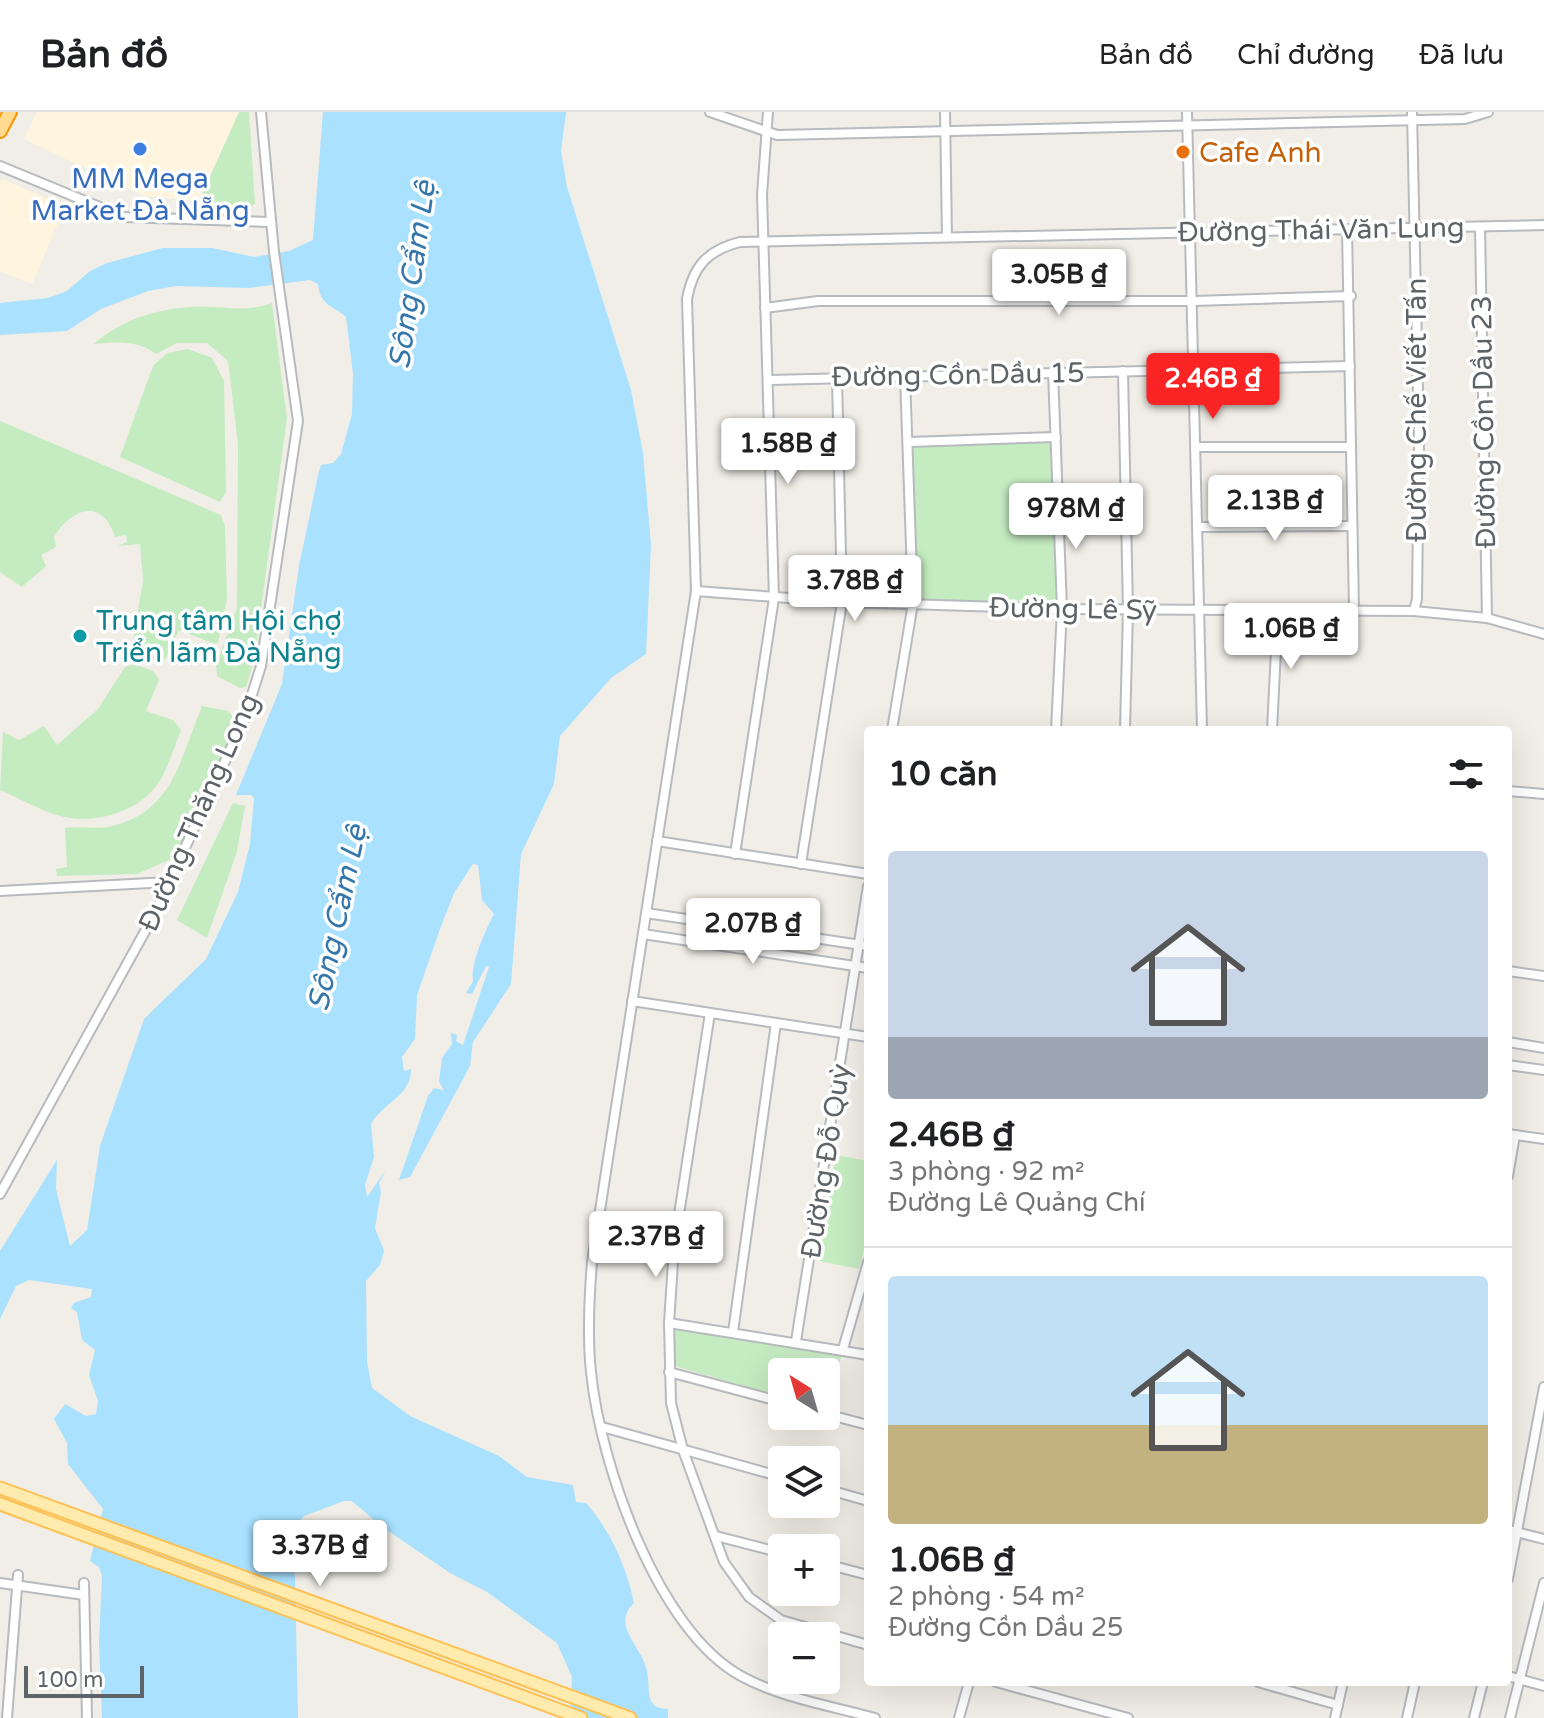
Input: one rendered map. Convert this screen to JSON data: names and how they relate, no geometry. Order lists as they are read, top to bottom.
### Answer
{
  "streets": {
    "street": [
      "Đường Thái Văn Lung",
      "Đường Cồn Dầu 15",
      "Đường Chế Viết Tấn",
      "Đường Cồn Dầu 23",
      "Đường Lê Sỹ",
      "Đường Thăng Long",
      "Đường Đỗ Quỳ"
    ]
  },
  "crossings": [
    ["Đường Thái Văn Lung", "Đường Chế Viết Tấn"],
    ["Đường Thái Văn Lung", "Đường Cồn Dầu 23"],
    ["Đường Thái Văn Lung", "Đường Lê Sỹ"],
    ["Đường Chế Viết Tấn", "Đường Lê Sỹ"],
    ["Đường Cồn Dầu 23", "Đường Lê Sỹ"]
  ],
  "water": ["Sông Cẩm Lệ"],
  "places": ["MM Mega Market Đà Nẵng", "Cafe Anh", "Trung tâm Hội chợ Triển lãm Đà Nẵng"],
  "scale_bar": "100 m",
  "north": "top left",
  "page": {
    "header": "Bản đồ",
    "nav": ["Bản đồ", "Chỉ đường", "Đã lưu"],
    "price": [
      "3.05B ₫",
      "2.46B ₫",
      "1.58B ₫",
      "2.13B ₫",
      "978M ₫",
      "3.78B ₫",
      "1.06B ₫",
      "2.07B ₫",
      "2.37B ₫",
      "3.37B ₫"
    ],
    "heading": "10 căn",
    "list": [
      {
        "name": "2.46B ₫",
        "note": "3 phòng · 92 m² · Đường Lê Quảng Chí"
      },
      {
        "name": "1.06B ₫",
        "note": "2 phòng · 54 m² · Đường Cồn Dầu 25"
      }
    ],
    "map_buttons": ["+", "−"],
    "scale": "100 m"
  }
}
